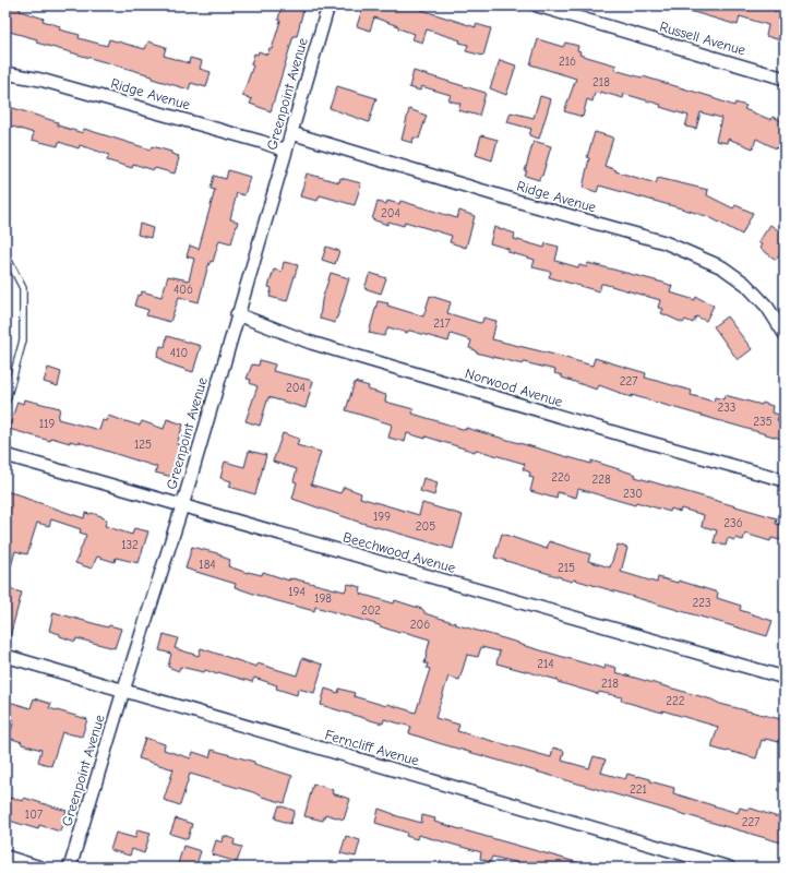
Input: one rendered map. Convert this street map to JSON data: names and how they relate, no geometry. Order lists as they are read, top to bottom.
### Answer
{
  "streets": {
    "street": [
      "Russell Avenue",
      "Ridge Avenue",
      "Greenpoint Avenue",
      "Norwood Avenue",
      "Beechwood Avenue",
      "Ferncliff Avenue"
    ]
  },
  "crossings": [
    ["Ridge Avenue", "Greenpoint Avenue"],
    ["Greenpoint Avenue", "Norwood Avenue"],
    ["Greenpoint Avenue", "Beechwood Avenue"],
    ["Greenpoint Avenue", "Ferncliff Avenue"]
  ],
  "house_numbers": [
    "216",
    "218",
    "204",
    "406",
    "217",
    "410",
    "227",
    "204",
    "233",
    "235",
    "119",
    "125",
    "226",
    "228",
    "230",
    "199",
    "236",
    "205",
    "132",
    "184",
    "215",
    "194",
    "198",
    "223",
    "202",
    "206",
    "214",
    "218",
    "222",
    "221",
    "107",
    "227"
  ]
}
